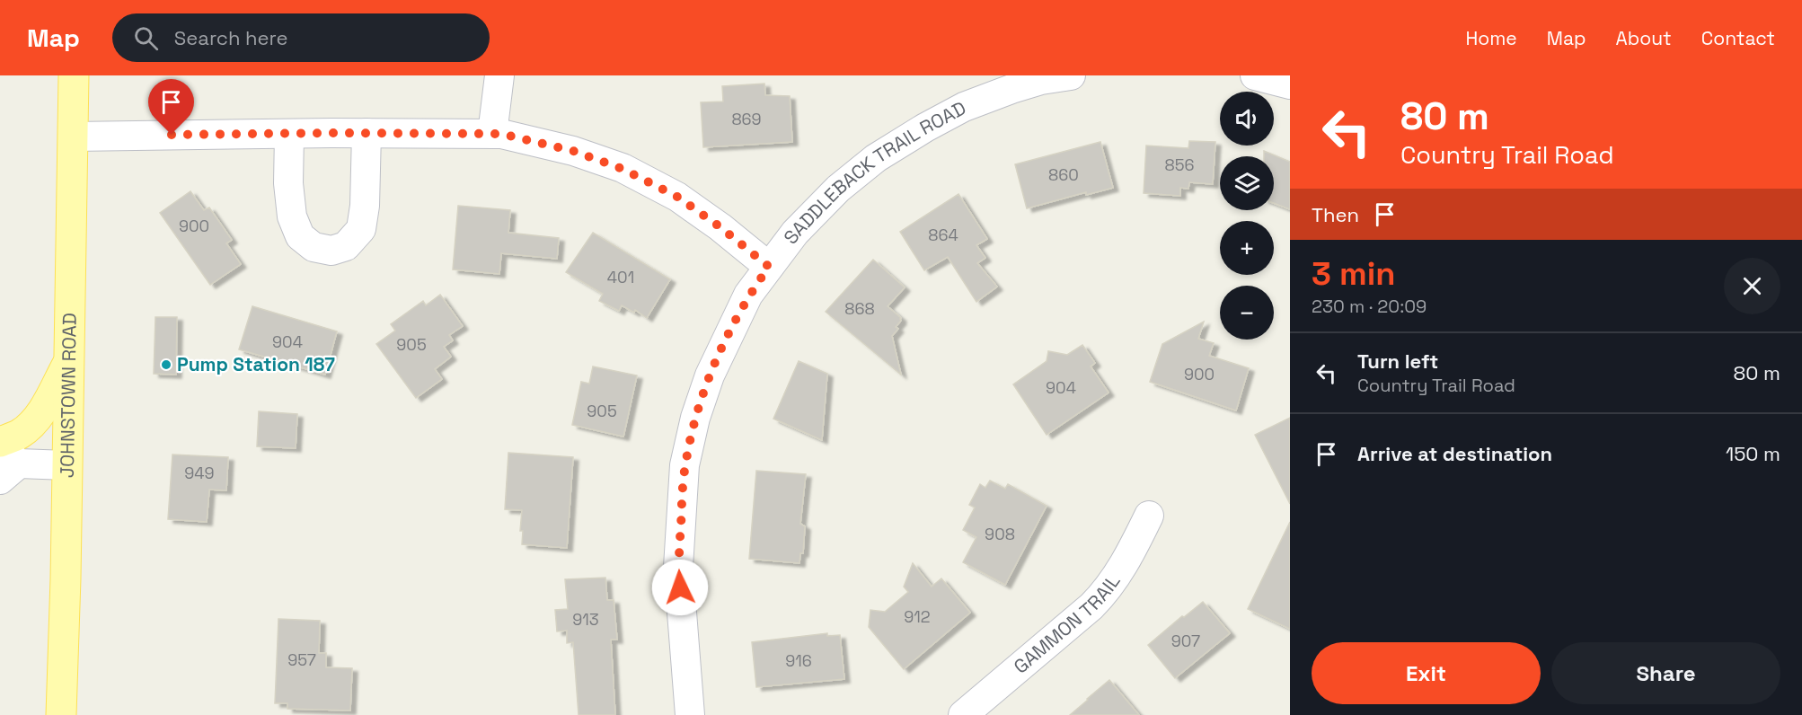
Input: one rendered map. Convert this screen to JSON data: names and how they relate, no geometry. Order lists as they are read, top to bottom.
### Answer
{
  "streets": {
    "main road": ["JOHNSTOWN ROAD"],
    "street": ["SADDLEBACK TRAIL ROAD", "GAMMON TRAIL"]
  },
  "places": ["Pump Station 187"],
  "house_numbers": [
    "869",
    "856",
    "860",
    "900",
    "864",
    "401",
    "868",
    "904",
    "905",
    "900",
    "904",
    "905",
    "949",
    "908",
    "912",
    "913",
    "907",
    "957",
    "916"
  ],
  "page": {
    "header": "Map",
    "search": "Search here",
    "nav": [
      "Home",
      "Map",
      "About",
      "Contact"
    ],
    "turn": ["80 m", "Country Trail Road"],
    "map_buttons": ["+", "−"],
    "then": "Then",
    "heading": ["3 min", "230 m · 20:09"],
    "list": [
      {
        "name": "Turn left",
        "note": "Country Trail Road",
        "value": "80 m"
      },
      {
        "name": "Arrive at destination",
        "value": "150 m"
      }
    ],
    "buttons": ["Exit", "Share"]
  }
}
